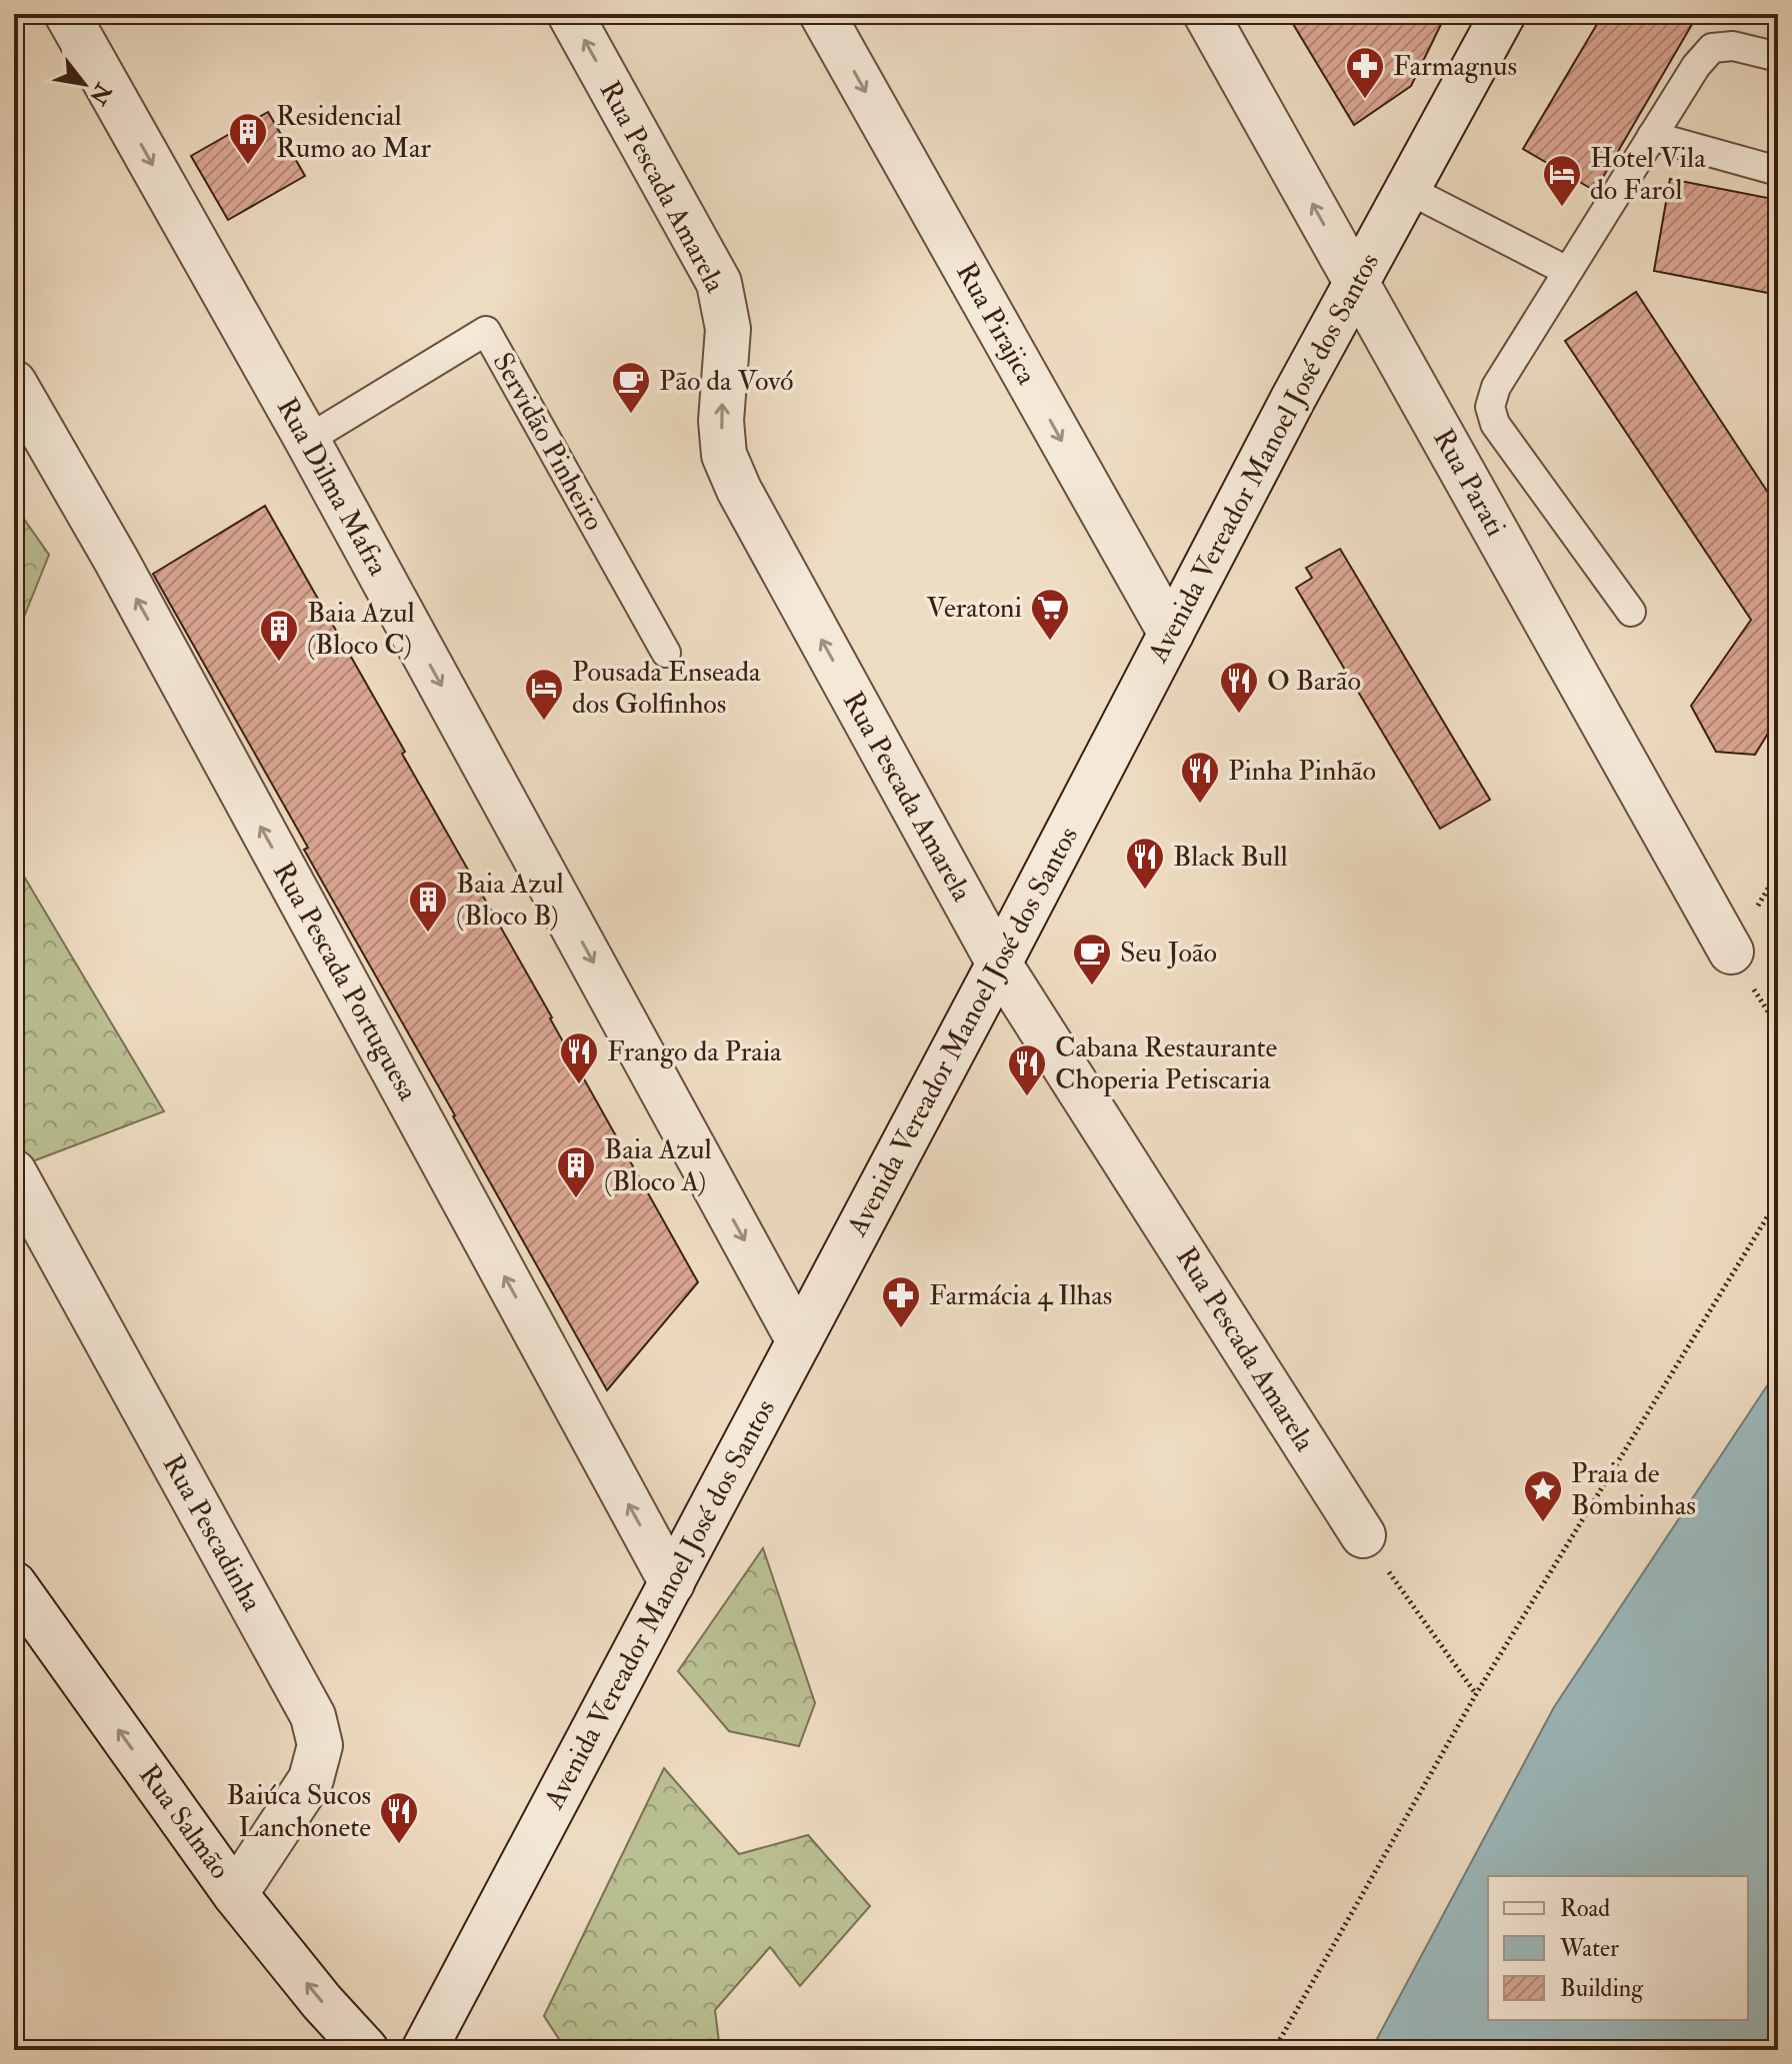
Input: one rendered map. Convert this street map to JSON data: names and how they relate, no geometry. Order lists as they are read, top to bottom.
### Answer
{
  "streets": {
    "street": [
      "Rua Pescada Amarela",
      "Rua Pirajica",
      "Avenida Vereador Manoel José dos Santos",
      "Rua Parati",
      "Rua Dilma Mafra",
      "Rua Pescada Portuguesa",
      "Rua Pescadinha",
      "Rua Salmão"
    ],
    "lane": ["Servidão Pinheiro"]
  },
  "crossings": [
    ["Rua Pescada Amarela", "Avenida Vereador Manoel José dos Santos"],
    ["Rua Pirajica", "Avenida Vereador Manoel José dos Santos"],
    ["Servidão Pinheiro", "Rua Dilma Mafra"],
    ["Avenida Vereador Manoel José dos Santos", "Rua Parati"],
    ["Avenida Vereador Manoel José dos Santos", "Rua Dilma Mafra"],
    ["Avenida Vereador Manoel José dos Santos", "Rua Pescada Portuguesa"],
    ["Rua Pescadinha", "Rua Salmão"]
  ],
  "one_way": [
    "Rua Pescada Amarela",
    "Rua Pirajica",
    "Rua Dilma Mafra",
    "Rua Pescada Portuguesa",
    "Rua Salmão"
  ],
  "places": {
    "pharmacy": ["Farmagnus", "Farmácia 4 Ilhas"],
    "building": [
      "Residencial Rumo ao Mar",
      "Baia Azul (Bloco C)",
      "Baia Azul (Bloco B)",
      "Baia Azul (Bloco A)"
    ],
    "hotel": ["Hotel Vila do Farol", "Pousada Enseada dos Golfinhos"],
    "cafe": ["Pão da Vovó", "Seu João"],
    "supermarket": ["Veratoni"],
    "restaurant": [
      "O Barão",
      "Pinha Pinhão",
      "Black Bull",
      "Frango da Praia",
      "Cabana Restaurante Choperia Petiscaria",
      "Baiúca Sucos Lanchonete"
    ],
    "place": ["Praia de Bombinhas"]
  },
  "legend": ["Road", "Water", "Building"],
  "north": "bottom right"
}
